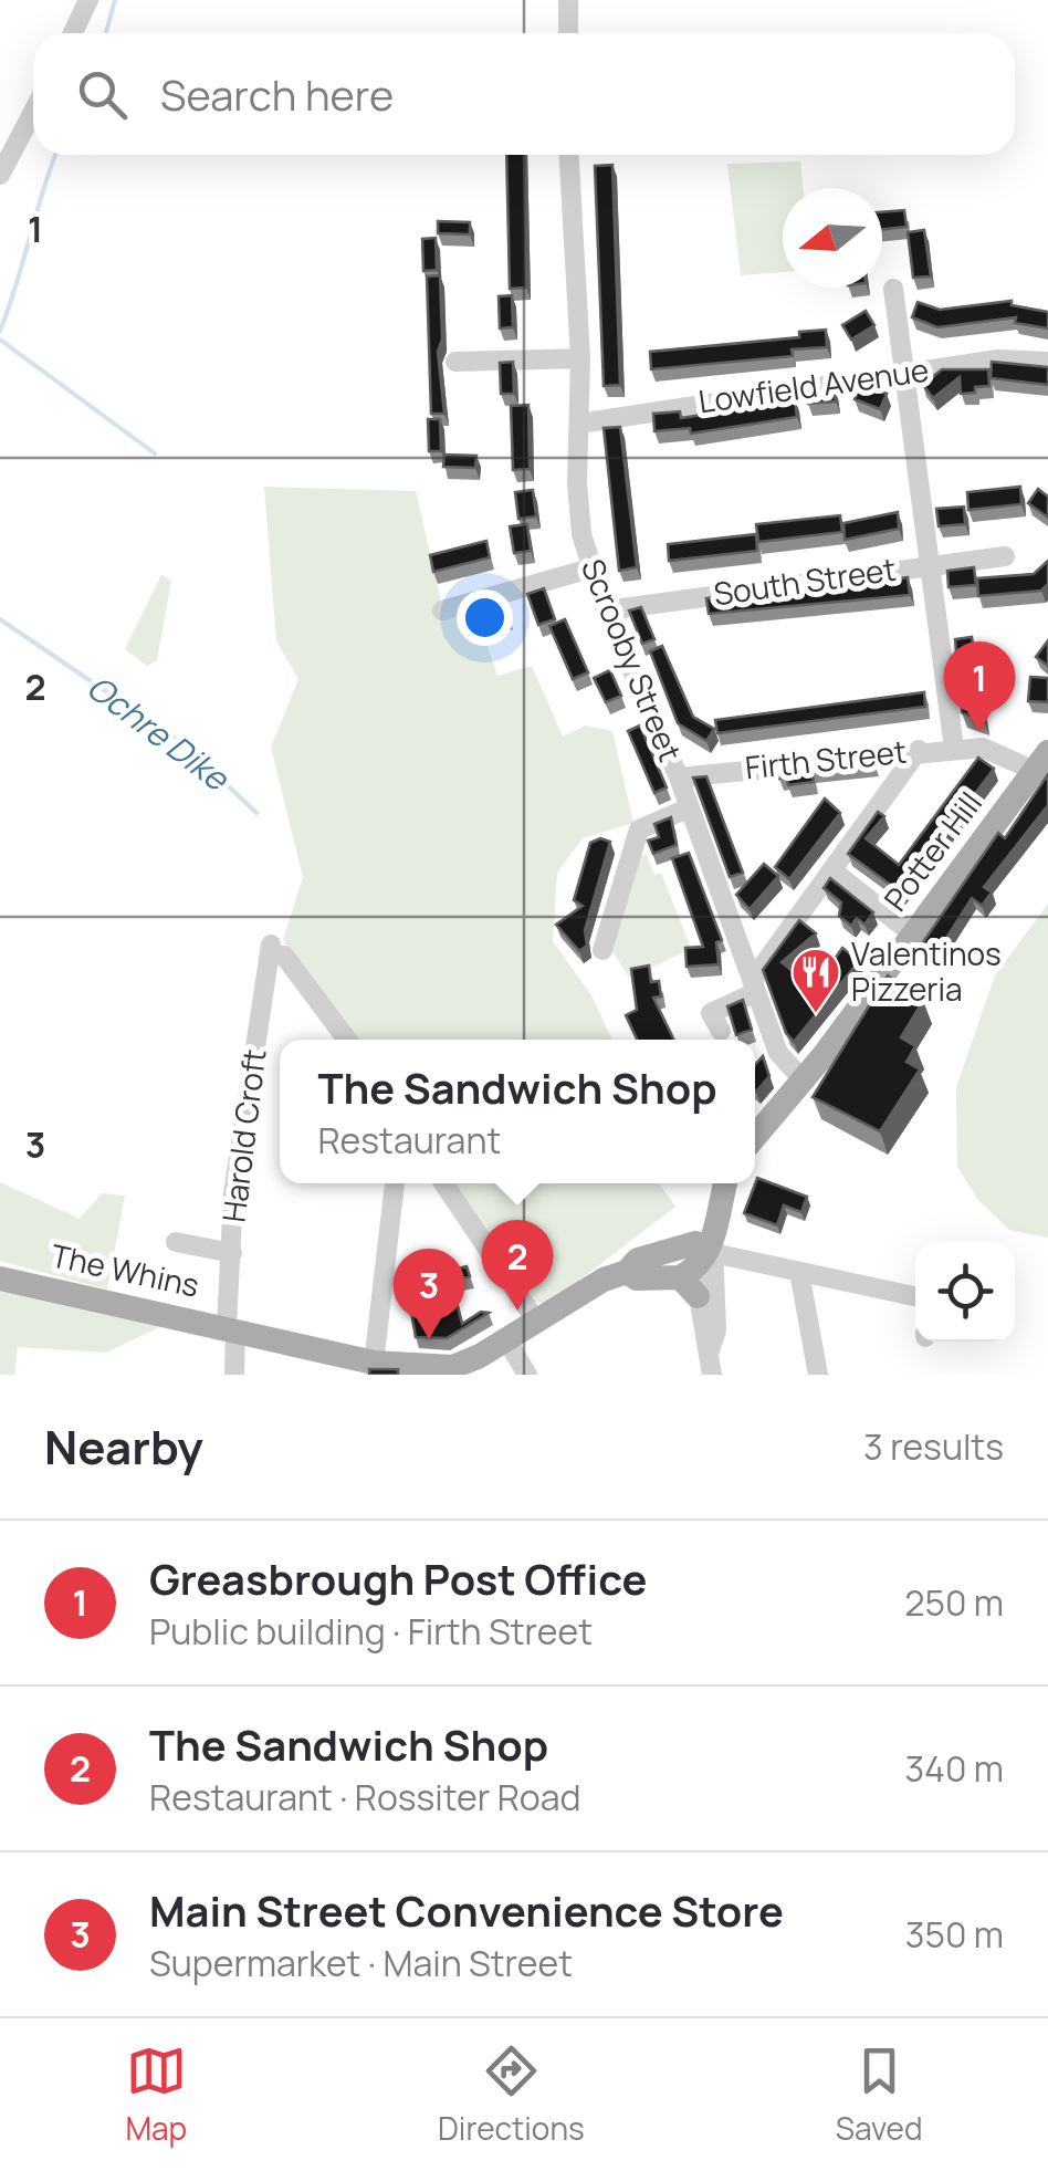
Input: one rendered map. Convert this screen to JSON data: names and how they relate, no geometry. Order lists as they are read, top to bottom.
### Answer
{
  "streets": {
    "main road": ["Potter Hill", "The Whins"],
    "street": [
      "Lowfield Avenue",
      "South Street",
      "Scrooby Street",
      "Firth Street",
      "Harold Croft"
    ]
  },
  "crossings": [
    ["Lowfield Avenue", "Scrooby Street"],
    ["South Street", "Scrooby Street"],
    ["Scrooby Street", "Firth Street"],
    ["Scrooby Street", "Potter Hill"],
    ["Firth Street", "Potter Hill"],
    ["Harold Croft", "The Whins"]
  ],
  "water": ["Ochre Dike"],
  "places": {
    "restaurant": ["Valentinos Pizzeria"]
  },
  "north": "left",
  "page": {
    "search": "Search here",
    "pins": ["1", "2", "3"],
    "popup": ["The Sandwich Shop", "Restaurant"],
    "heading": ["Nearby", "3 results"],
    "list": [
      {
        "mark": "1",
        "name": "Greasbrough Post Office",
        "note": "Public building · Firth Street",
        "value": "250 m"
      },
      {
        "mark": "2",
        "name": "The Sandwich Shop",
        "note": "Restaurant · Rossiter Road",
        "value": "340 m"
      },
      {
        "mark": "3",
        "name": "Main Street Convenience Store",
        "note": "Supermarket · Main Street",
        "value": "350 m"
      }
    ],
    "nav": ["Map", "Directions", "Saved"]
  },
  "grid": {
    "rows": ["1", "2", "3"]
  }
}
